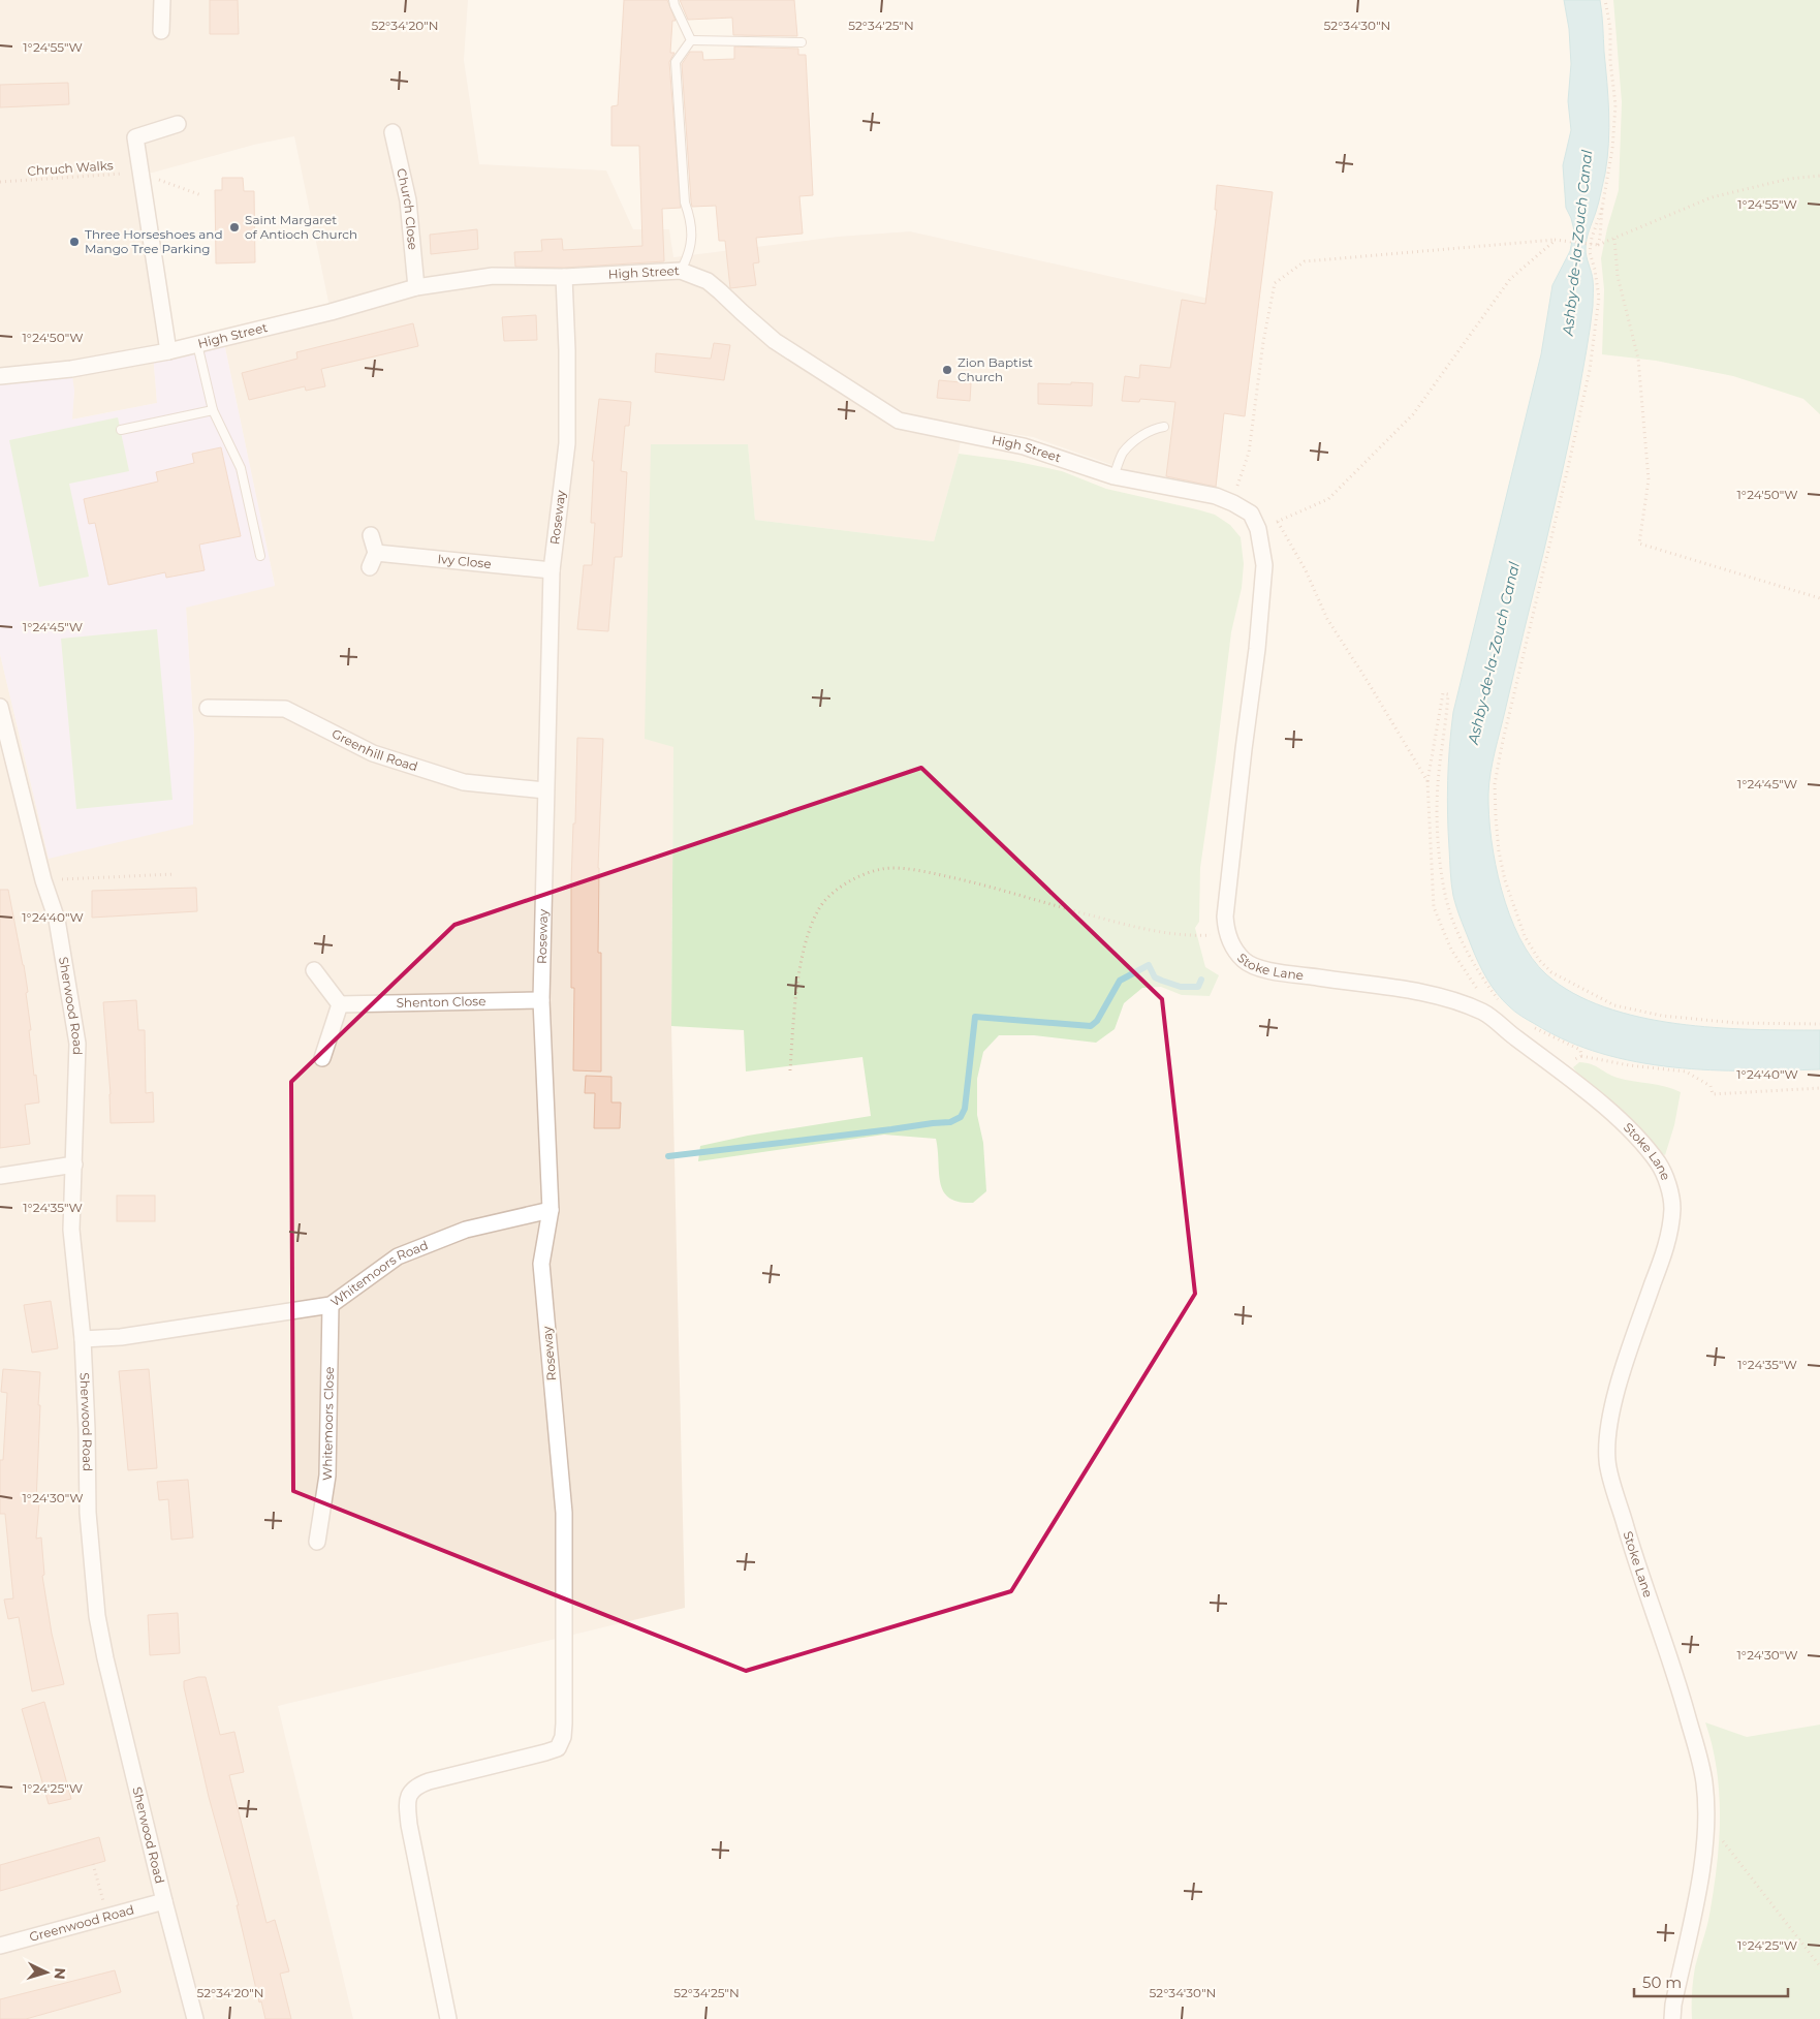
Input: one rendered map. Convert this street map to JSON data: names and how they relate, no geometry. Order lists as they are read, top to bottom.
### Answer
{
  "streets": {
    "street": [
      "Church Close",
      "High Street",
      "Roseway",
      "Ivy Close",
      "Greenhill Road",
      "Stoke Lane",
      "Shenton Close",
      "Sherwood Road",
      "Whitemoors Road",
      "Whitemoors Close",
      "Greenwood Road"
    ],
    "path": ["Chruch Walks"]
  },
  "crossings": [
    ["Church Close", "High Street"],
    ["High Street", "Roseway"],
    ["Roseway", "Ivy Close"],
    ["Roseway", "Greenhill Road"],
    ["Roseway", "Shenton Close"],
    ["Roseway", "Whitemoors Road"],
    ["Sherwood Road", "Whitemoors Road"],
    ["Sherwood Road", "Greenwood Road"],
    ["Whitemoors Road", "Whitemoors Close"]
  ],
  "water": ["Ashby-de-la-Zouch Canal"],
  "places": ["Saint Margaret of Antioch Church", "Three Horseshoes and Mango Tree Parking", "Zion Baptist Church"],
  "scale_bar": "50 m",
  "north": "right",
  "coordinates": [
    "52°34'20\"N",
    "52°34'25\"N",
    "52°34'30\"N",
    "1°24'55\"W",
    "1°24'50\"W",
    "1°24'45\"W",
    "1°24'40\"W",
    "1°24'35\"W",
    "1°24'30\"W",
    "1°24'25\"W"
  ]
}
